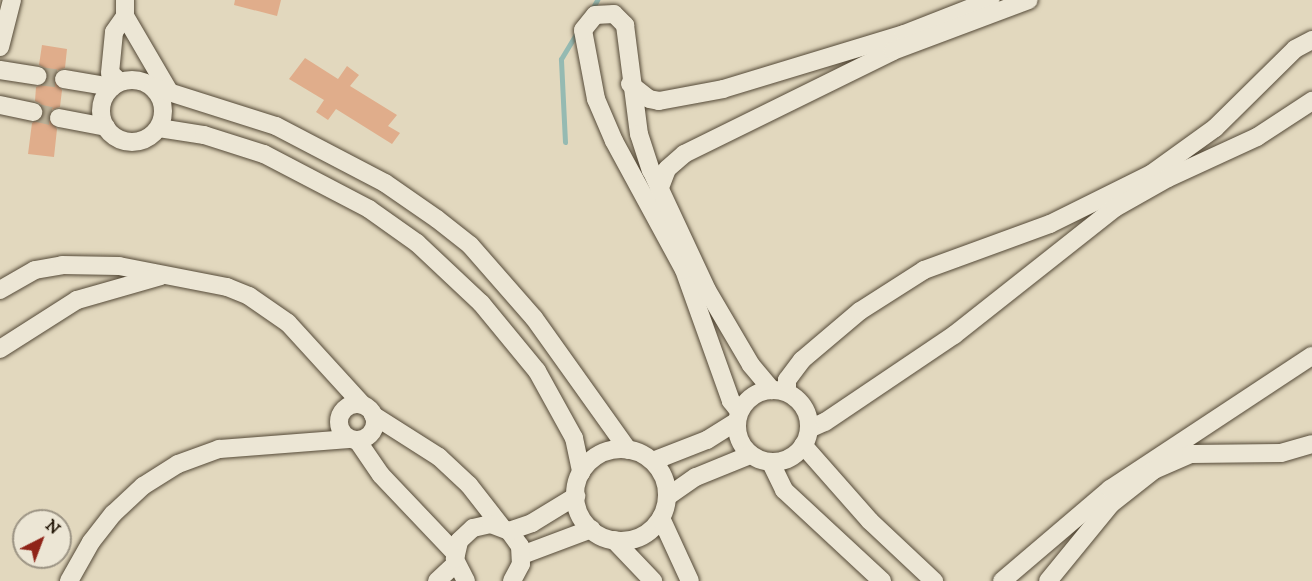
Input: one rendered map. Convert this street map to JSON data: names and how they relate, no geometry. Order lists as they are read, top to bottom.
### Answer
{
  "north": "top right"
}
